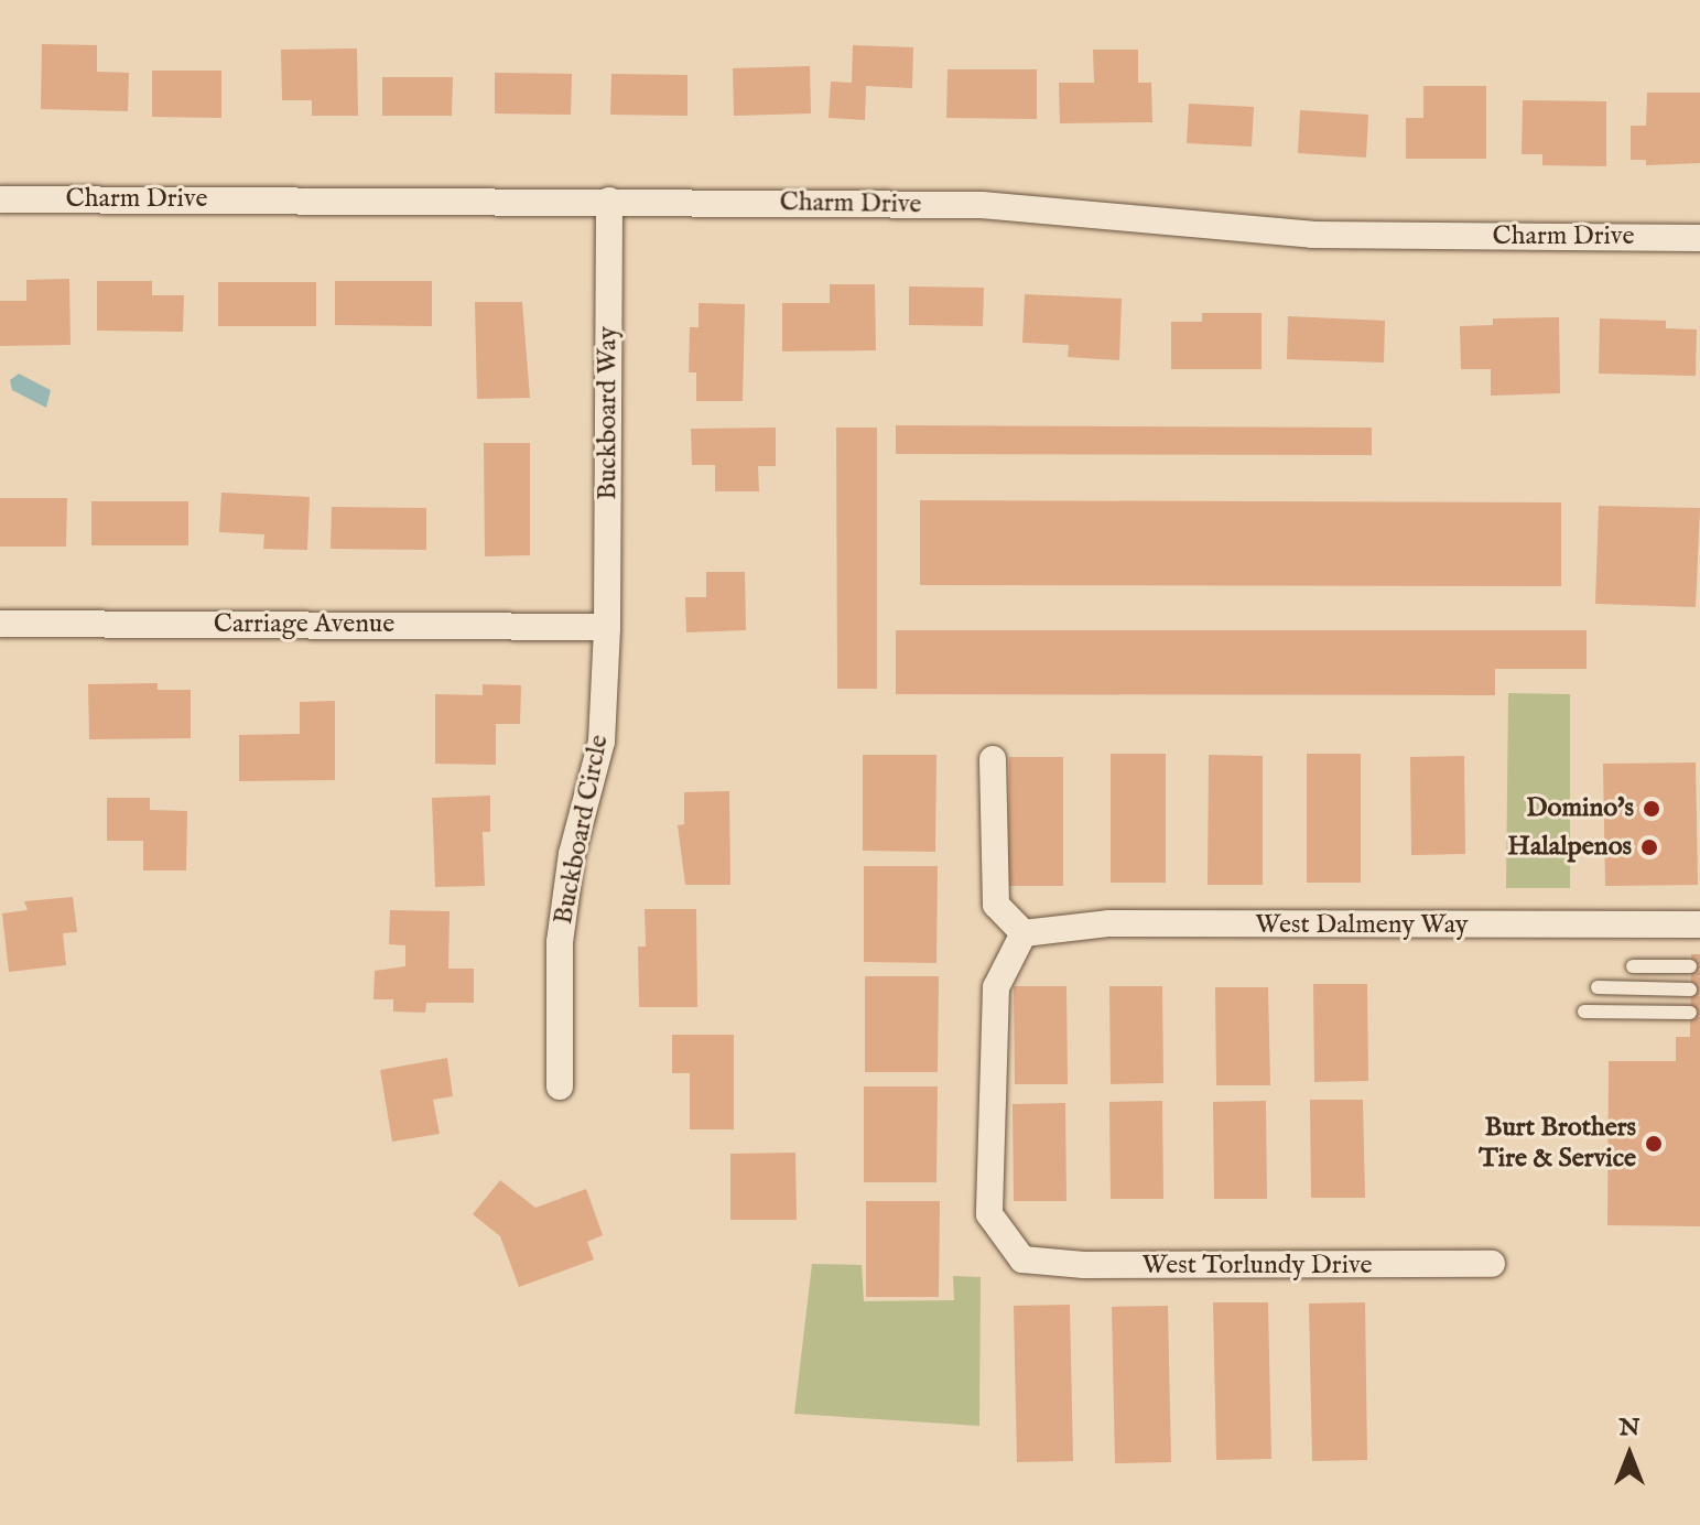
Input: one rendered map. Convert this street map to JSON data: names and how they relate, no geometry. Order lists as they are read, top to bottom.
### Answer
{
  "streets": {
    "street": [
      "Charm Drive",
      "Buckboard Way",
      "Carriage Avenue",
      "Buckboard Circle",
      "West Dalmeny Way",
      "West Torlundy Drive"
    ]
  },
  "crossings": [
    ["Charm Drive", "Buckboard Way"],
    ["Buckboard Way", "Carriage Avenue"],
    ["Buckboard Way", "Buckboard Circle"],
    ["Carriage Avenue", "Buckboard Circle"],
    ["West Dalmeny Way", "West Torlundy Drive"]
  ],
  "places": ["Domino's", "Halalpenos", "Burt Brothers Tire & Service"],
  "north": "top"
}
